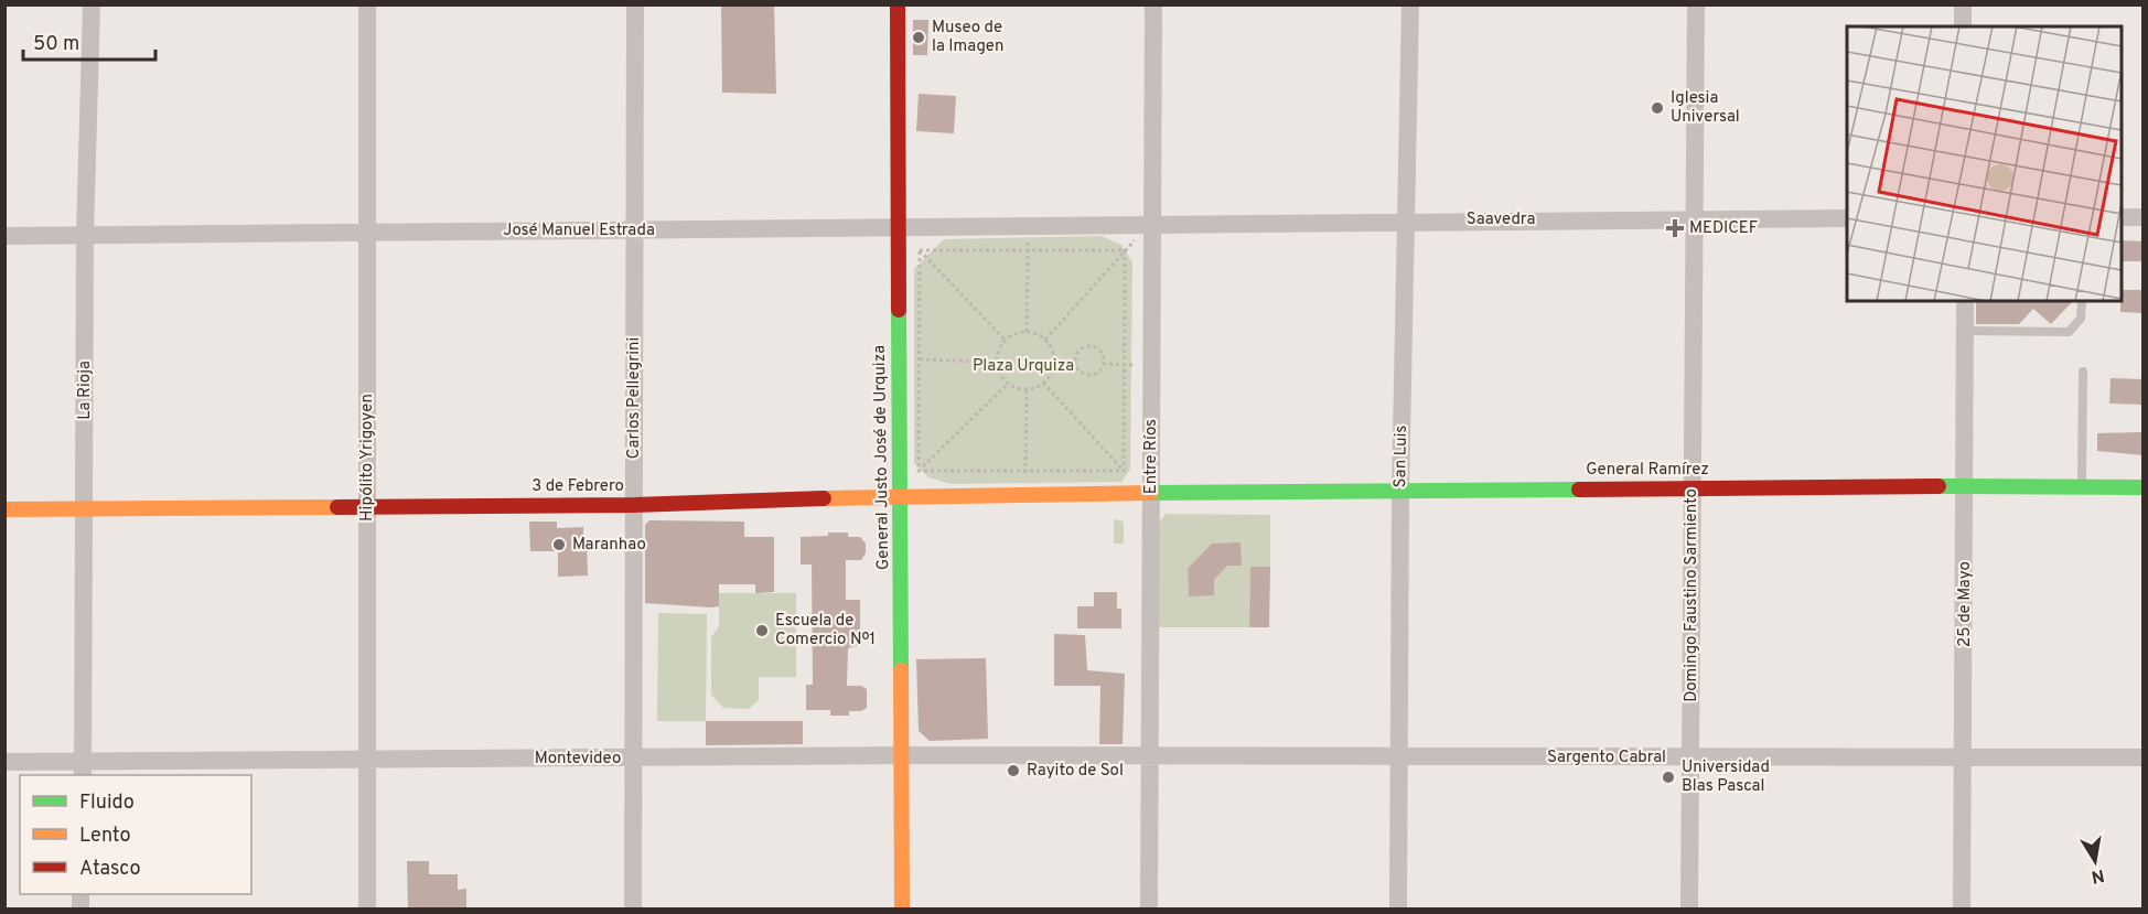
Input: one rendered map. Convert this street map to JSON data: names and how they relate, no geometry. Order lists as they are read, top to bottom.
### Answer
{
  "streets": {
    "street": [
      "Saavedra",
      "José Manuel Estrada",
      "La Rioja",
      "Carlos Pellegrini",
      "Entre Ríos",
      "San Luis",
      "Hipólito Yrigoyen",
      "General Justo José de Urquiza",
      "General Ramírez",
      "3 de Febrero",
      "Domingo Faustino Sarmiento",
      "25 de Mayo",
      "Sargento Cabral",
      "Montevideo"
    ]
  },
  "crossings": [
    ["Saavedra", "José Manuel Estrada"],
    ["Saavedra", "Entre Ríos"],
    ["Saavedra", "San Luis"],
    ["Saavedra", "Domingo Faustino Sarmiento"],
    ["José Manuel Estrada", "La Rioja"],
    ["José Manuel Estrada", "Carlos Pellegrini"],
    ["José Manuel Estrada", "Entre Ríos"],
    ["José Manuel Estrada", "Hipólito Yrigoyen"],
    ["José Manuel Estrada", "General Justo José de Urquiza"],
    ["La Rioja", "3 de Febrero"],
    ["La Rioja", "Montevideo"],
    ["Carlos Pellegrini", "3 de Febrero"],
    ["Carlos Pellegrini", "Montevideo"],
    ["Entre Ríos", "General Ramírez"],
    ["Entre Ríos", "3 de Febrero"],
    ["Entre Ríos", "Sargento Cabral"],
    ["Entre Ríos", "Montevideo"],
    ["San Luis", "General Ramírez"],
    ["San Luis", "Sargento Cabral"],
    ["Hipólito Yrigoyen", "3 de Febrero"],
    ["Hipólito Yrigoyen", "Montevideo"],
    ["General Justo José de Urquiza", "3 de Febrero"],
    ["General Justo José de Urquiza", "Montevideo"],
    ["General Ramírez", "3 de Febrero"],
    ["General Ramírez", "Domingo Faustino Sarmiento"],
    ["General Ramírez", "25 de Mayo"],
    ["Domingo Faustino Sarmiento", "Sargento Cabral"],
    ["25 de Mayo", "Sargento Cabral"],
    ["Sargento Cabral", "Montevideo"]
  ],
  "parks": ["Plaza Urquiza"],
  "places": {
    "other": [
      "Museo de la Imagen",
      "Iglesia Universal",
      "Maranhao",
      "Escuela de Comercio Nº1",
      "Rayito de Sol",
      "Universidad Blas Pascal"
    ],
    "health": ["MEDICEF"]
  },
  "legend": ["Fluido", "Lento", "Atasco"],
  "scale_bar": "50 m",
  "north": "bottom"
}
